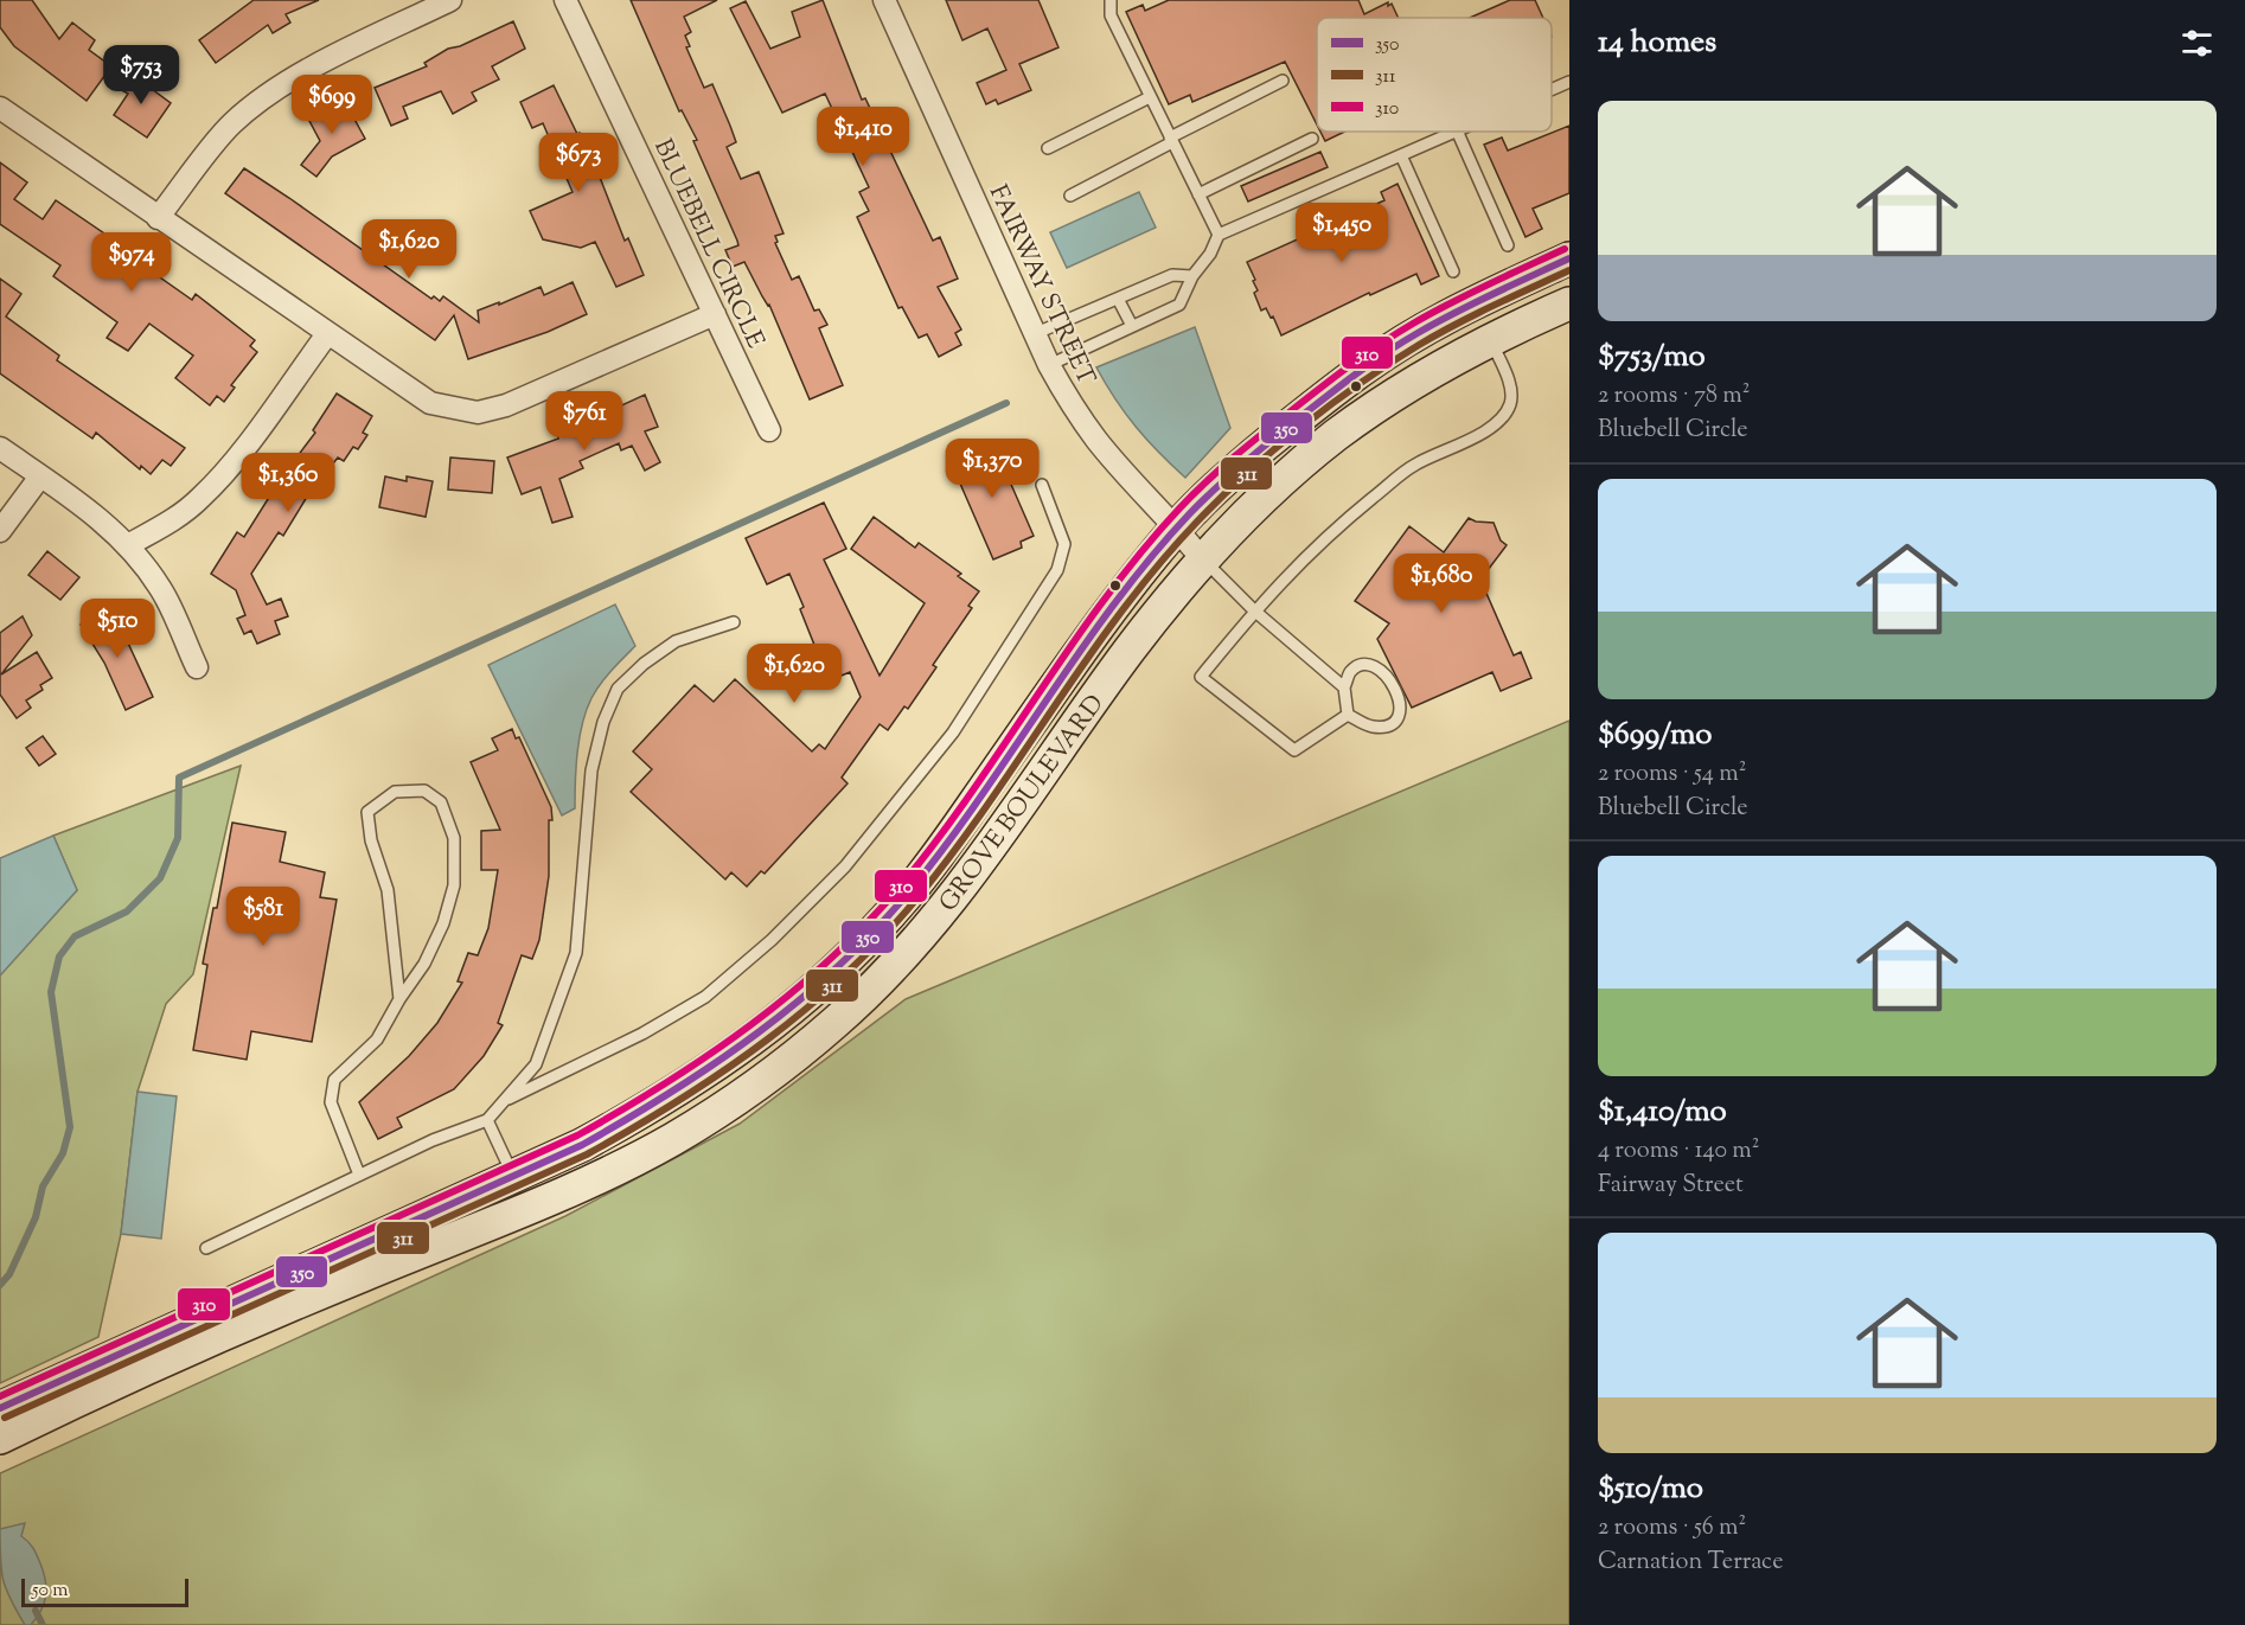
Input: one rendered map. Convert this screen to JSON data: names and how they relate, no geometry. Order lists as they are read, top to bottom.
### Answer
{
  "streets": {
    "street": ["BLUEBELL CIRCLE", "FAIRWAY STREET", "GROVE BOULEVARD"]
  },
  "crossings": [
    ["FAIRWAY STREET", "GROVE BOULEVARD"]
  ],
  "lines": ["transit line 310", "transit line 350", "transit line 311"],
  "legend": ["350", "311", "310"],
  "scale_bar": "50 m",
  "page": {
    "heading": "14 homes",
    "price": [
      "$753",
      "$699",
      "$1,410",
      "$673",
      "$1,450",
      "$1,620",
      "$974",
      "$761",
      "$1,370",
      "$1,360",
      "$1,680",
      "$510",
      "$1,620",
      "$581"
    ],
    "list": [
      {
        "name": "$753/mo",
        "note": "2 rooms · 78 m² · Bluebell Circle"
      },
      {
        "name": "$699/mo",
        "note": "2 rooms · 54 m² · Bluebell Circle"
      },
      {
        "name": "$1,410/mo",
        "note": "4 rooms · 140 m² · Fairway Street"
      },
      {
        "name": "$510/mo",
        "note": "2 rooms · 56 m² · Carnation Terrace"
      }
    ],
    "scale": "50 m"
  }
}
